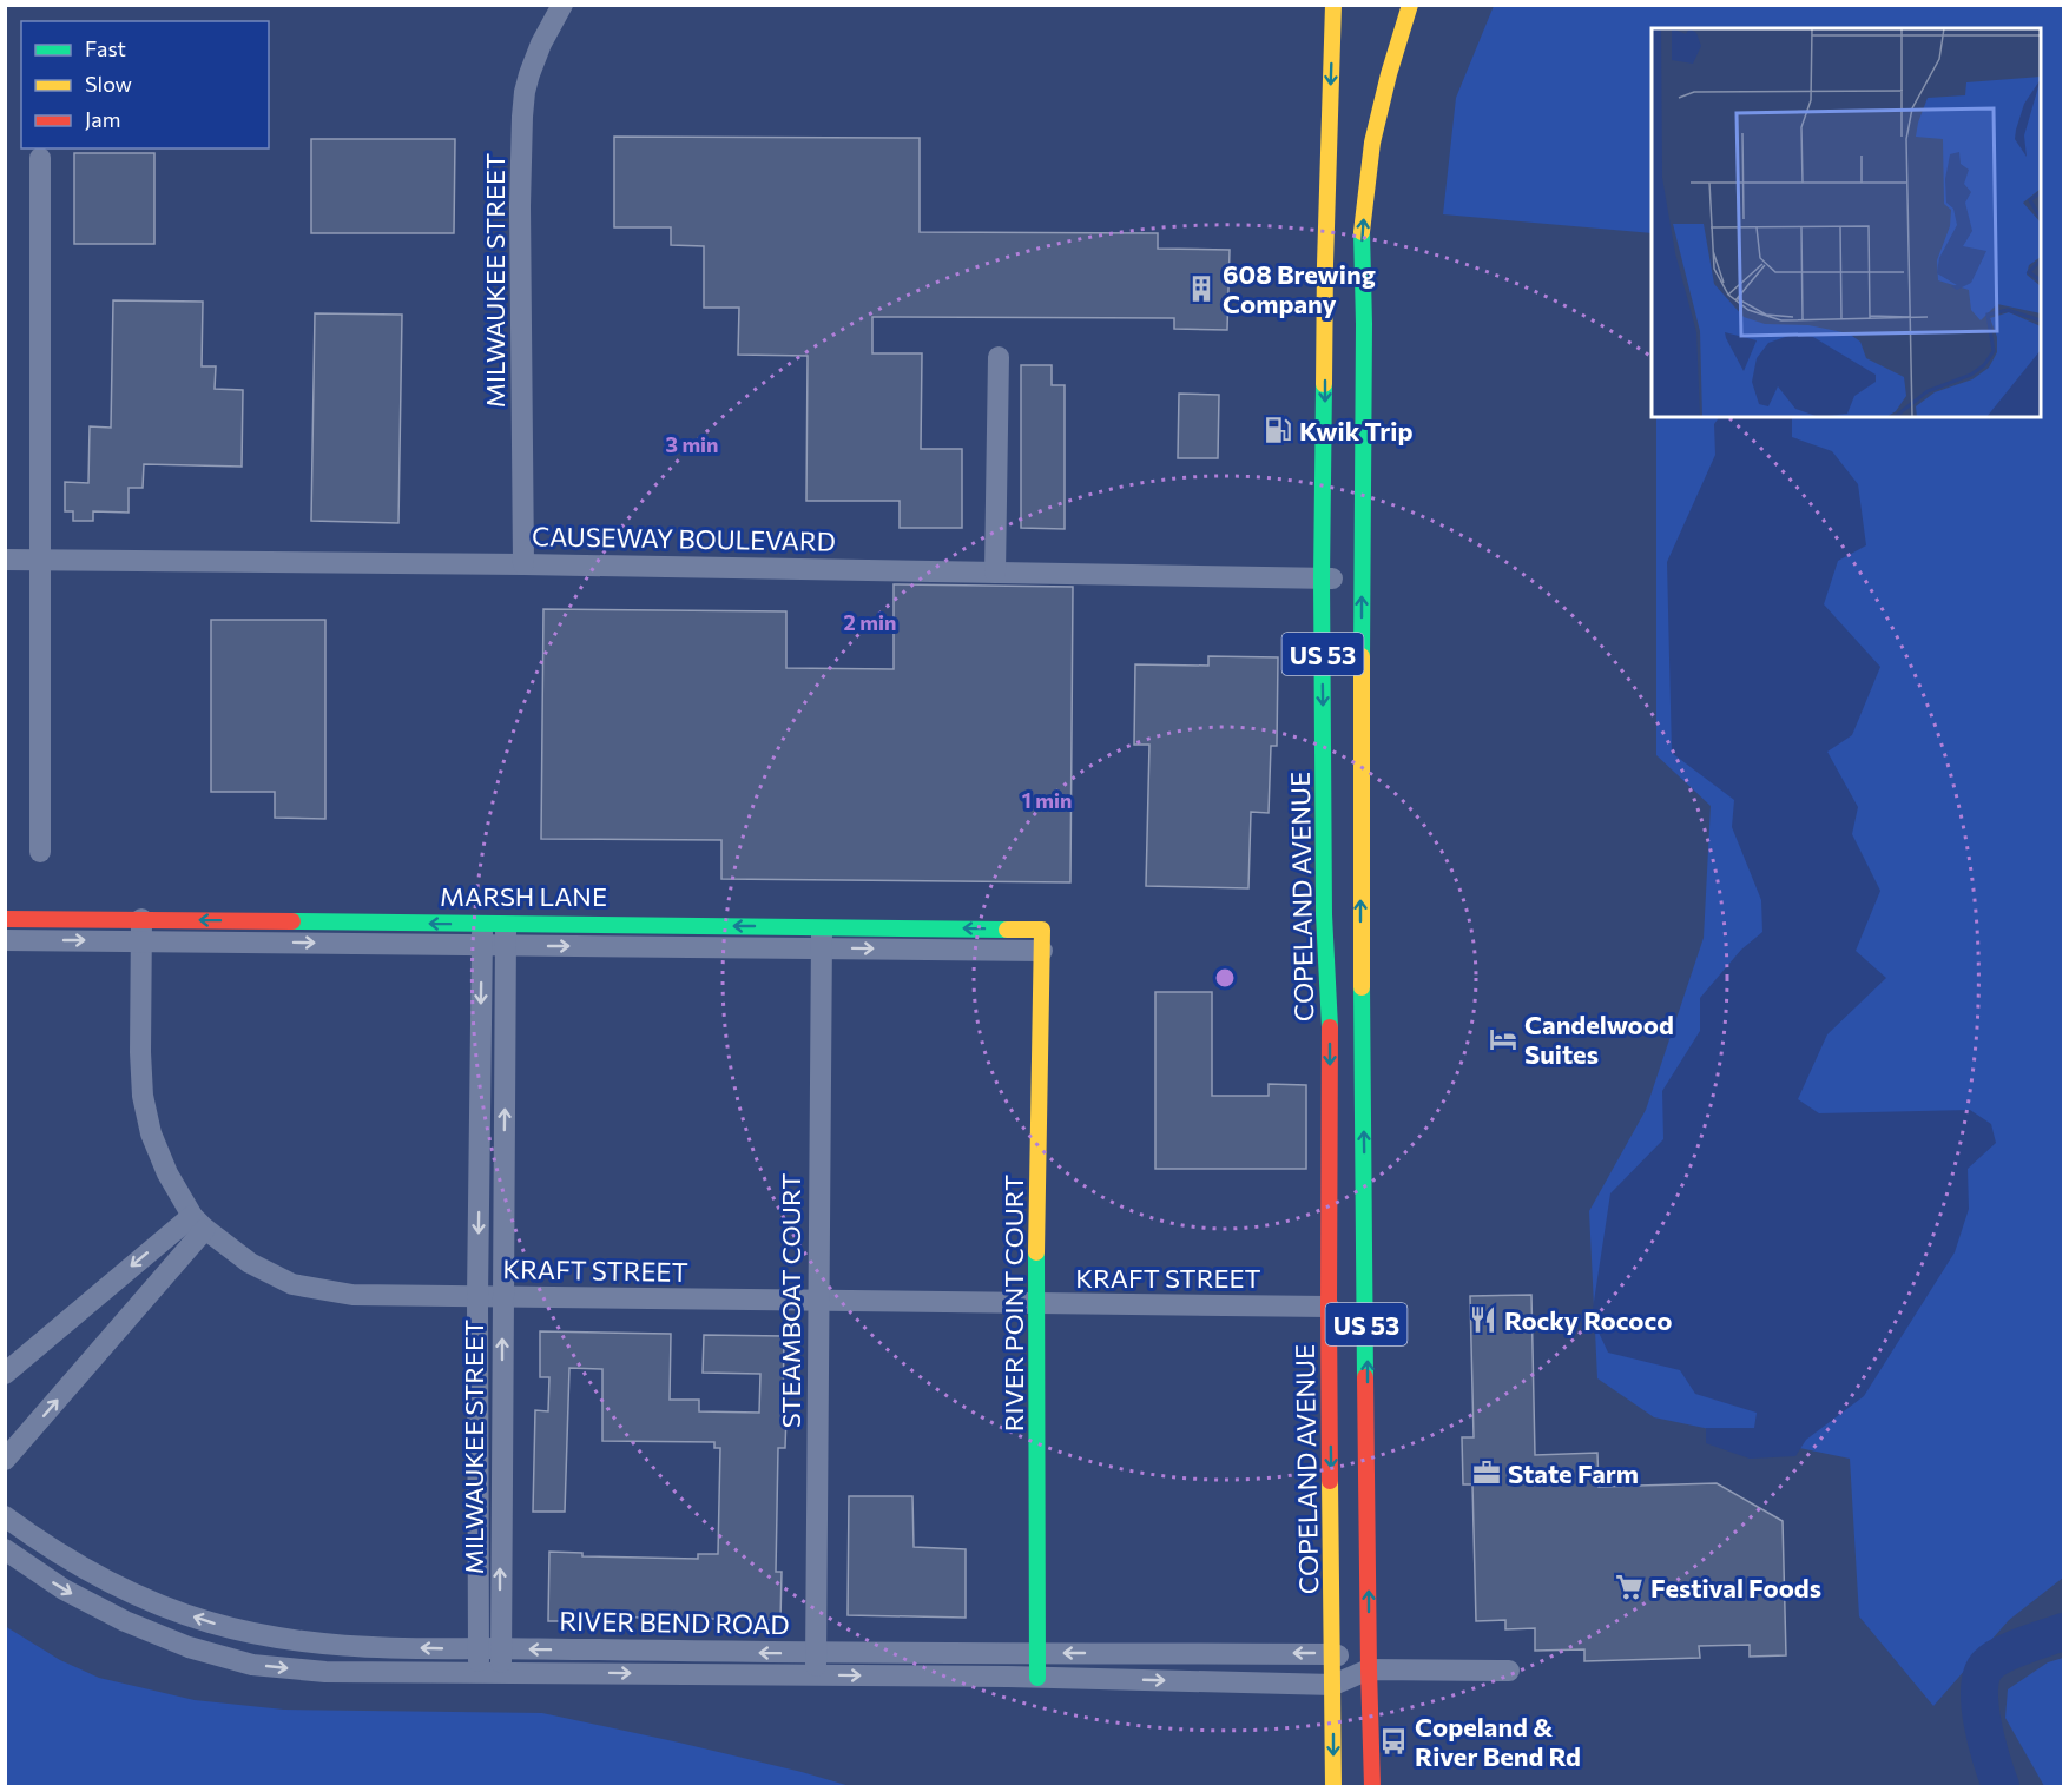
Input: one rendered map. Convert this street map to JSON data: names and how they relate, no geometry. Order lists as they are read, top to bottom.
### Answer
{
  "streets": {
    "main road": [
      "US 53",
      "MARSH LANE",
      "COPELAND AVENUE",
      "RIVER POINT COURT"
    ],
    "street": [
      "MILWAUKEE STREET",
      "CAUSEWAY BOULEVARD",
      "KRAFT STREET",
      "STEAMBOAT COURT",
      "RIVER BEND ROAD"
    ]
  },
  "crossings": [
    ["MILWAUKEE STREET", "CAUSEWAY BOULEVARD"],
    ["MILWAUKEE STREET", "MARSH LANE"],
    ["MILWAUKEE STREET", "KRAFT STREET"],
    ["MILWAUKEE STREET", "RIVER BEND ROAD"],
    ["CAUSEWAY BOULEVARD", "US 53"],
    ["CAUSEWAY BOULEVARD", "COPELAND AVENUE"],
    ["US 53", "RIVER BEND ROAD"],
    ["MARSH LANE", "KRAFT STREET"],
    ["MARSH LANE", "STEAMBOAT COURT"],
    ["MARSH LANE", "RIVER POINT COURT"],
    ["COPELAND AVENUE", "KRAFT STREET"],
    ["COPELAND AVENUE", "RIVER BEND ROAD"],
    ["KRAFT STREET", "STEAMBOAT COURT"],
    ["KRAFT STREET", "RIVER POINT COURT"],
    ["STEAMBOAT COURT", "RIVER BEND ROAD"],
    ["RIVER POINT COURT", "RIVER BEND ROAD"]
  ],
  "places": {
    "building": ["608 Brewing Company"],
    "fuel station": ["Kwik Trip"],
    "hotel": ["Candelwood Suites"],
    "restaurant": ["Rocky Rococo"],
    "office": ["State Farm"],
    "supermarket": ["Festival Foods"],
    "bus stop": ["Copeland & River Bend Rd"]
  },
  "legend": ["Fast", "Slow", "Jam"],
  "rings": ["3 min", "2 min", "1 min"]
}
